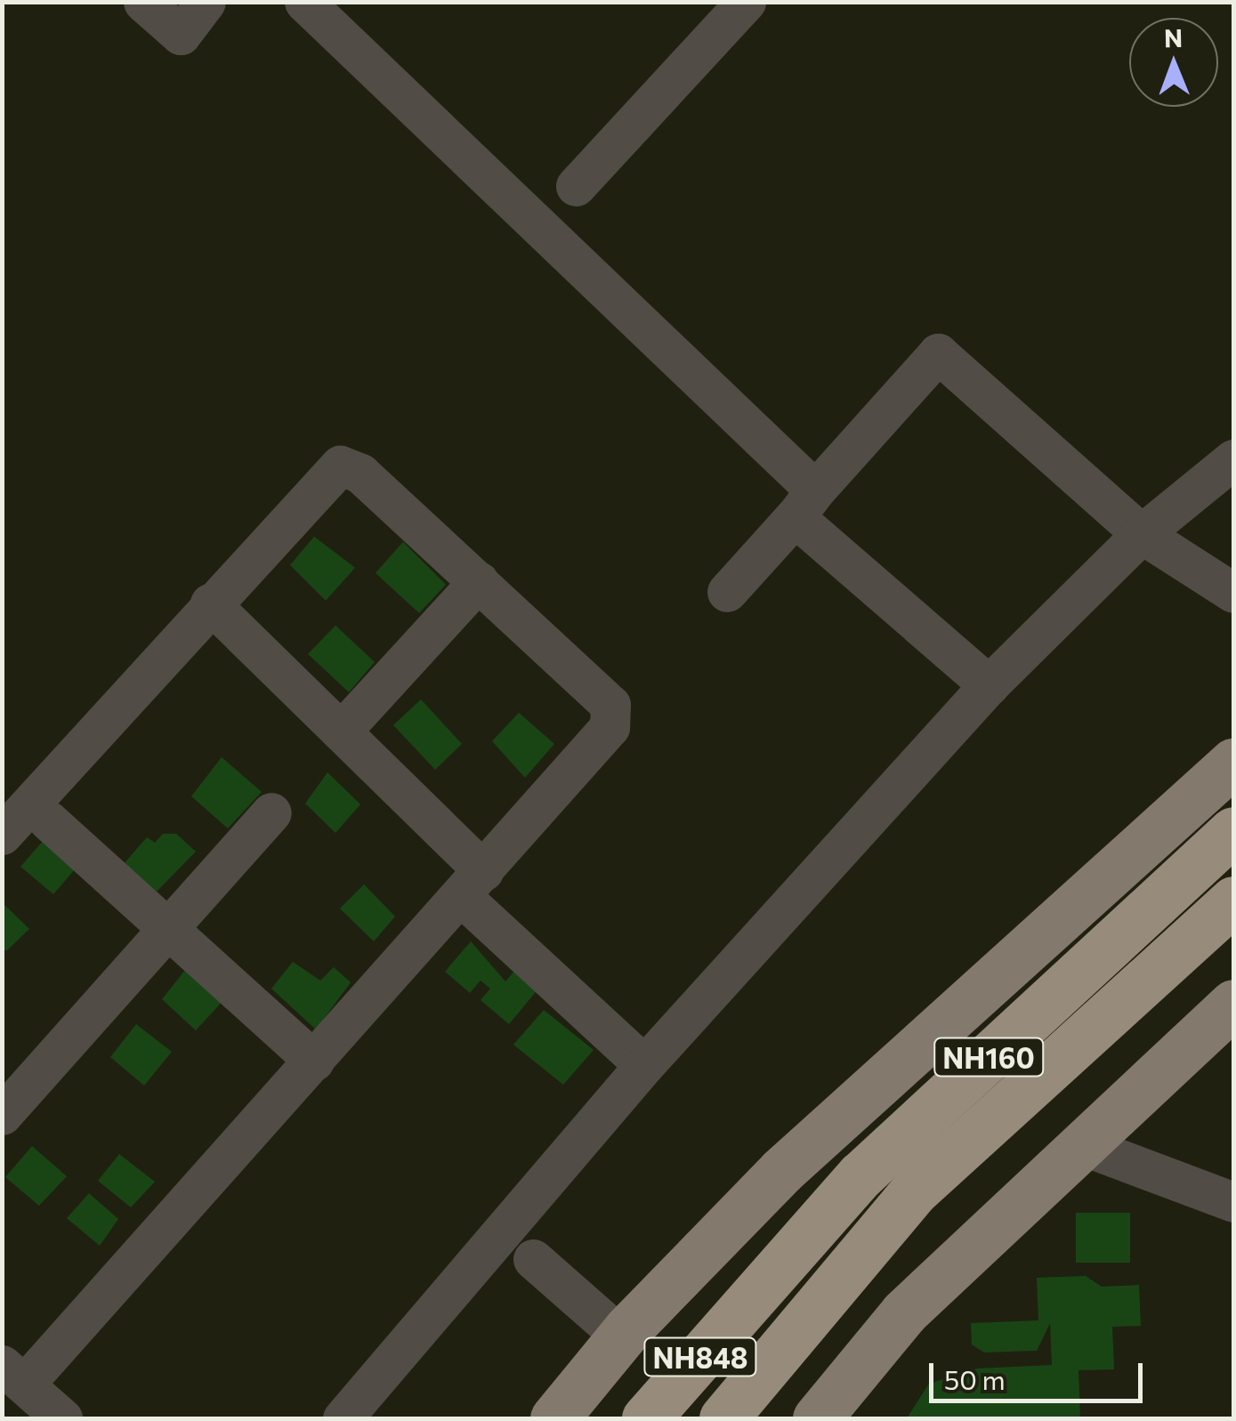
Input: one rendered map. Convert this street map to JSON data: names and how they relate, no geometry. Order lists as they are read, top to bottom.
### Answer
{
  "streets": {
    "highway": ["NH160", "NH848"]
  },
  "crossings": [
    ["NH160", "NH848"]
  ],
  "scale_bar": "50 m",
  "north": "top"
}
